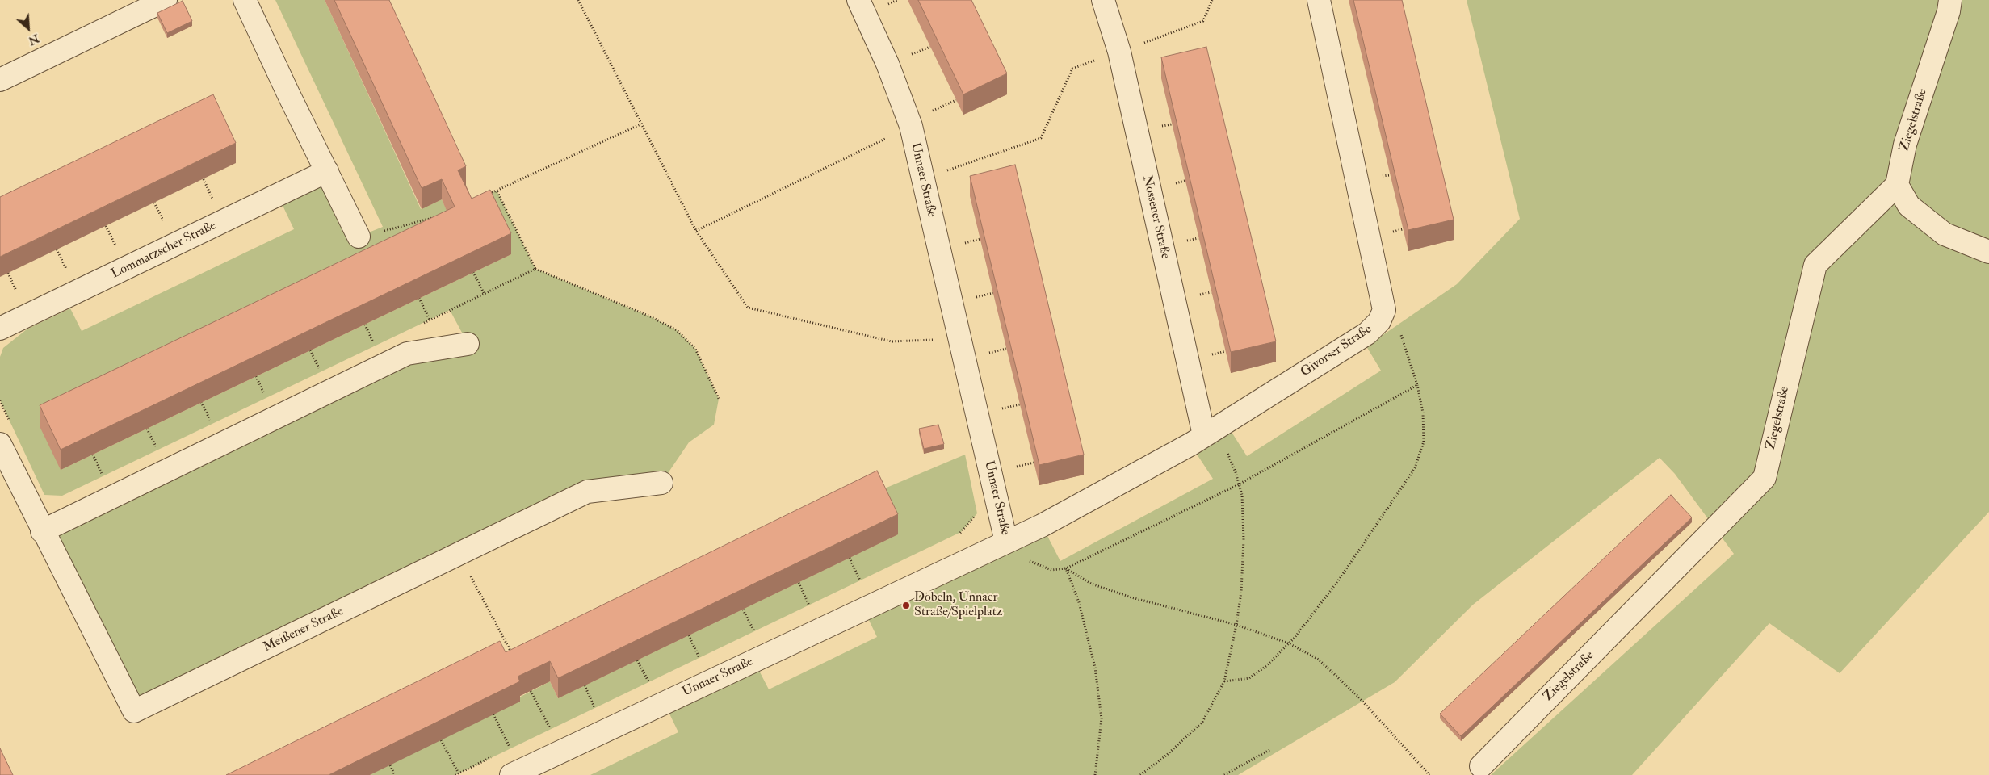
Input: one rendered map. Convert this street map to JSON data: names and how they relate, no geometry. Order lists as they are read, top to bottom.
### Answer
{
  "streets": {
    "street": [
      "Ziegelstraße",
      "Unnaer Straße",
      "Nossener Straße",
      "Lommatzscher Straße",
      "Givorser Straße",
      "Meißener Straße"
    ]
  },
  "crossings": [
    ["Unnaer Straße", "Givorser Straße"],
    ["Nossener Straße", "Givorser Straße"]
  ],
  "places": ["Döbeln, Unnaer Straße/Spielplatz"],
  "north": "bottom right"
}
